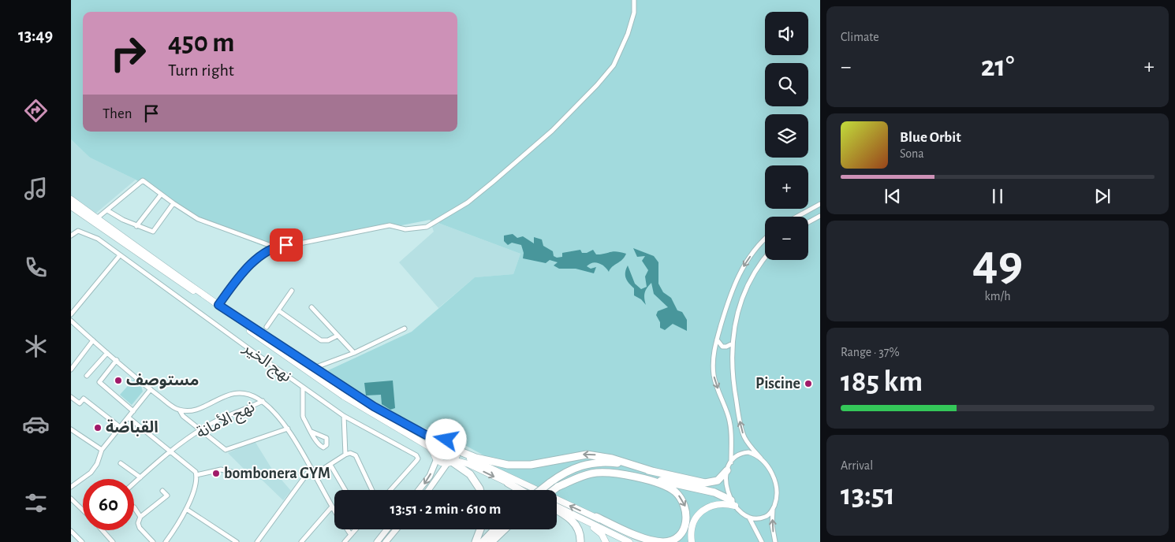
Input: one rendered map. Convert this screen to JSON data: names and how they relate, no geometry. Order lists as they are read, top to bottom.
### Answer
{
  "streets": {
    "street": ["نهج الخير", "نهج الأمانة"]
  },
  "places": [
    "مستوصف",
    "Piscine",
    "القباضة",
    "bombonera GYM"
  ],
  "page": {
    "tabs": "13:49",
    "tile": [
      "Climate",
      ["49", "km/h"],
      ["Range · 37%", "185 km"],
      ["Arrival", "13:51"]
    ],
    "map_buttons": ["+", "−"],
    "turn": ["450 m", "Turn right"],
    "heat": ["−", "21°", "+"],
    "then": "Then",
    "song": ["Blue Orbit", "Sona"],
    "limit": "60",
    "trip": "13:51 · 2 min · 610 m"
  }
}
